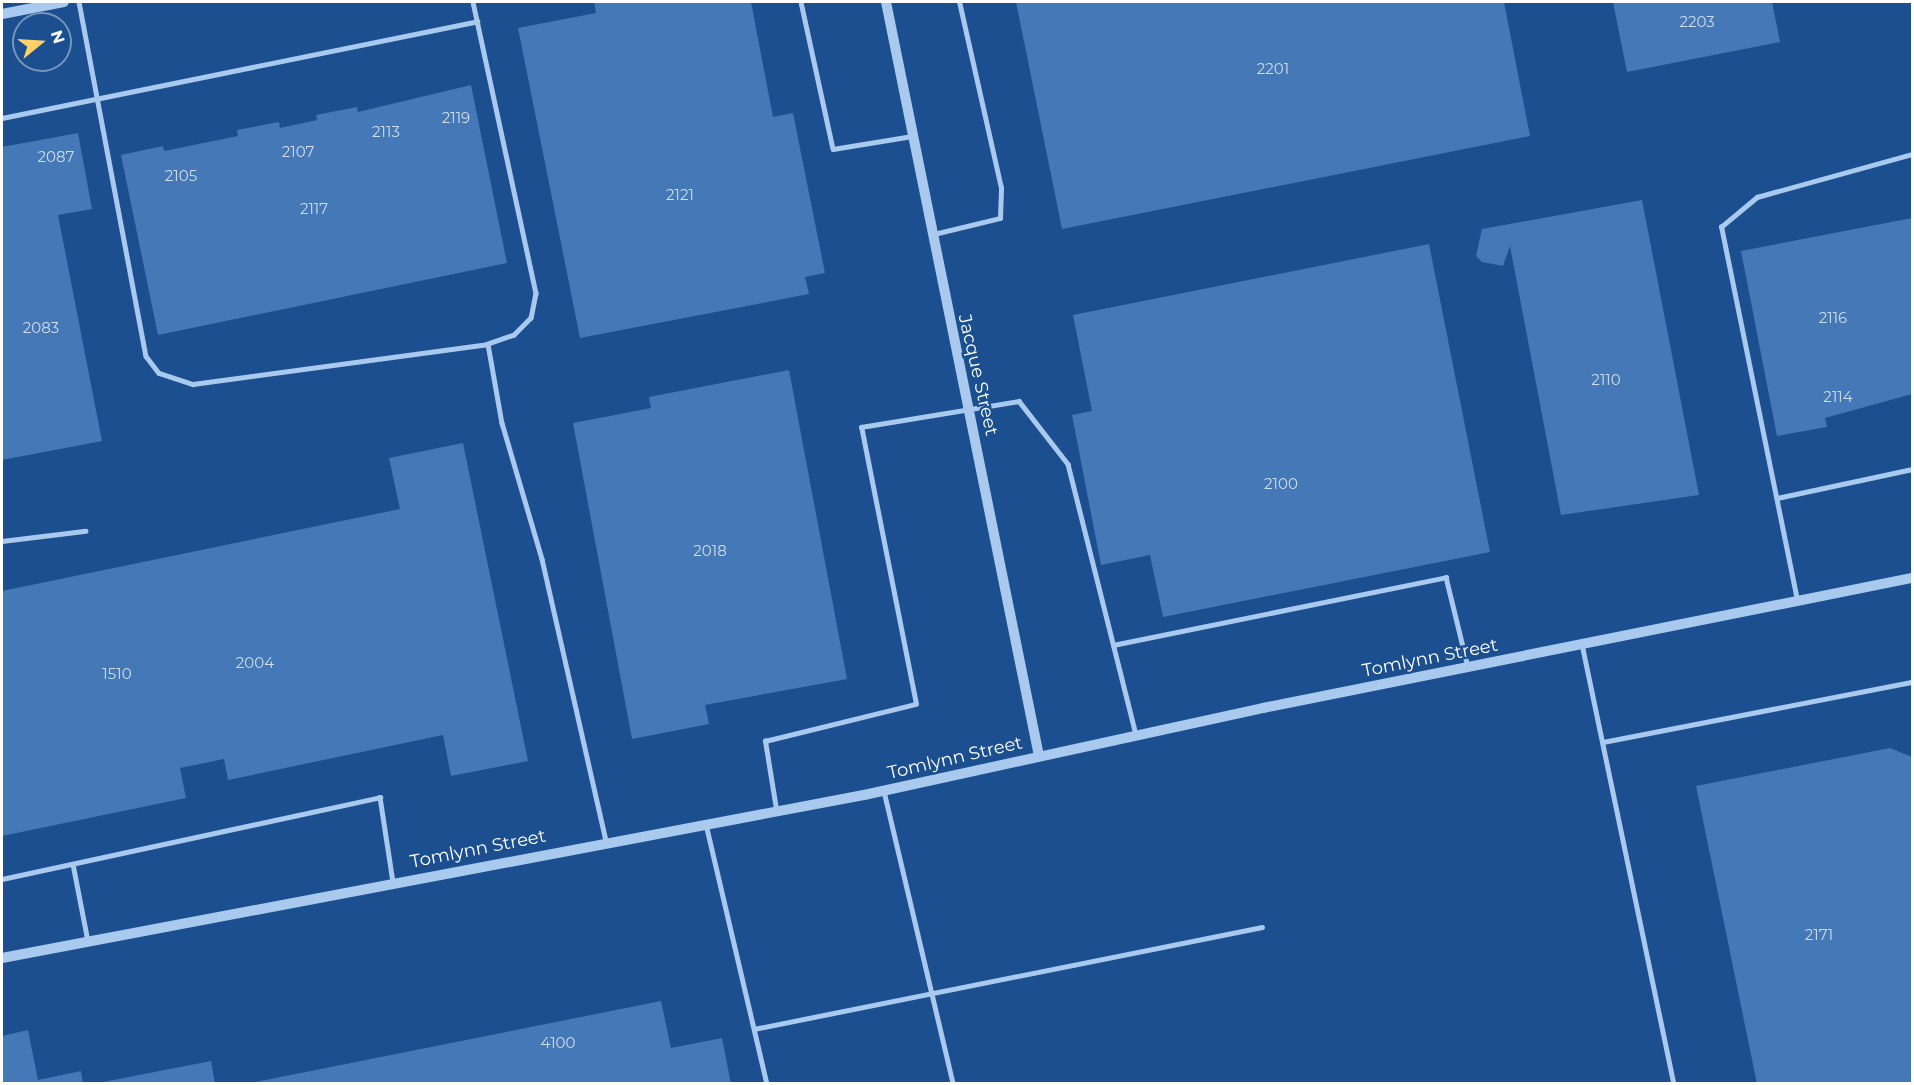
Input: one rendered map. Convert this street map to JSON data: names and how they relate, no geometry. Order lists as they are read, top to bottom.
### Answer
{
  "streets": {
    "street": ["Jacque Street", "Tomlynn Street"]
  },
  "crossings": [
    ["Jacque Street", "Tomlynn Street"]
  ],
  "house_numbers": [
    "2203",
    "2201",
    "2119",
    "2113",
    "2107",
    "2087",
    "2105",
    "2121",
    "2117",
    "2116",
    "2083",
    "2110",
    "2114",
    "2100",
    "2018",
    "2004",
    "1510",
    "2171",
    "4100"
  ],
  "north": "right"
}
